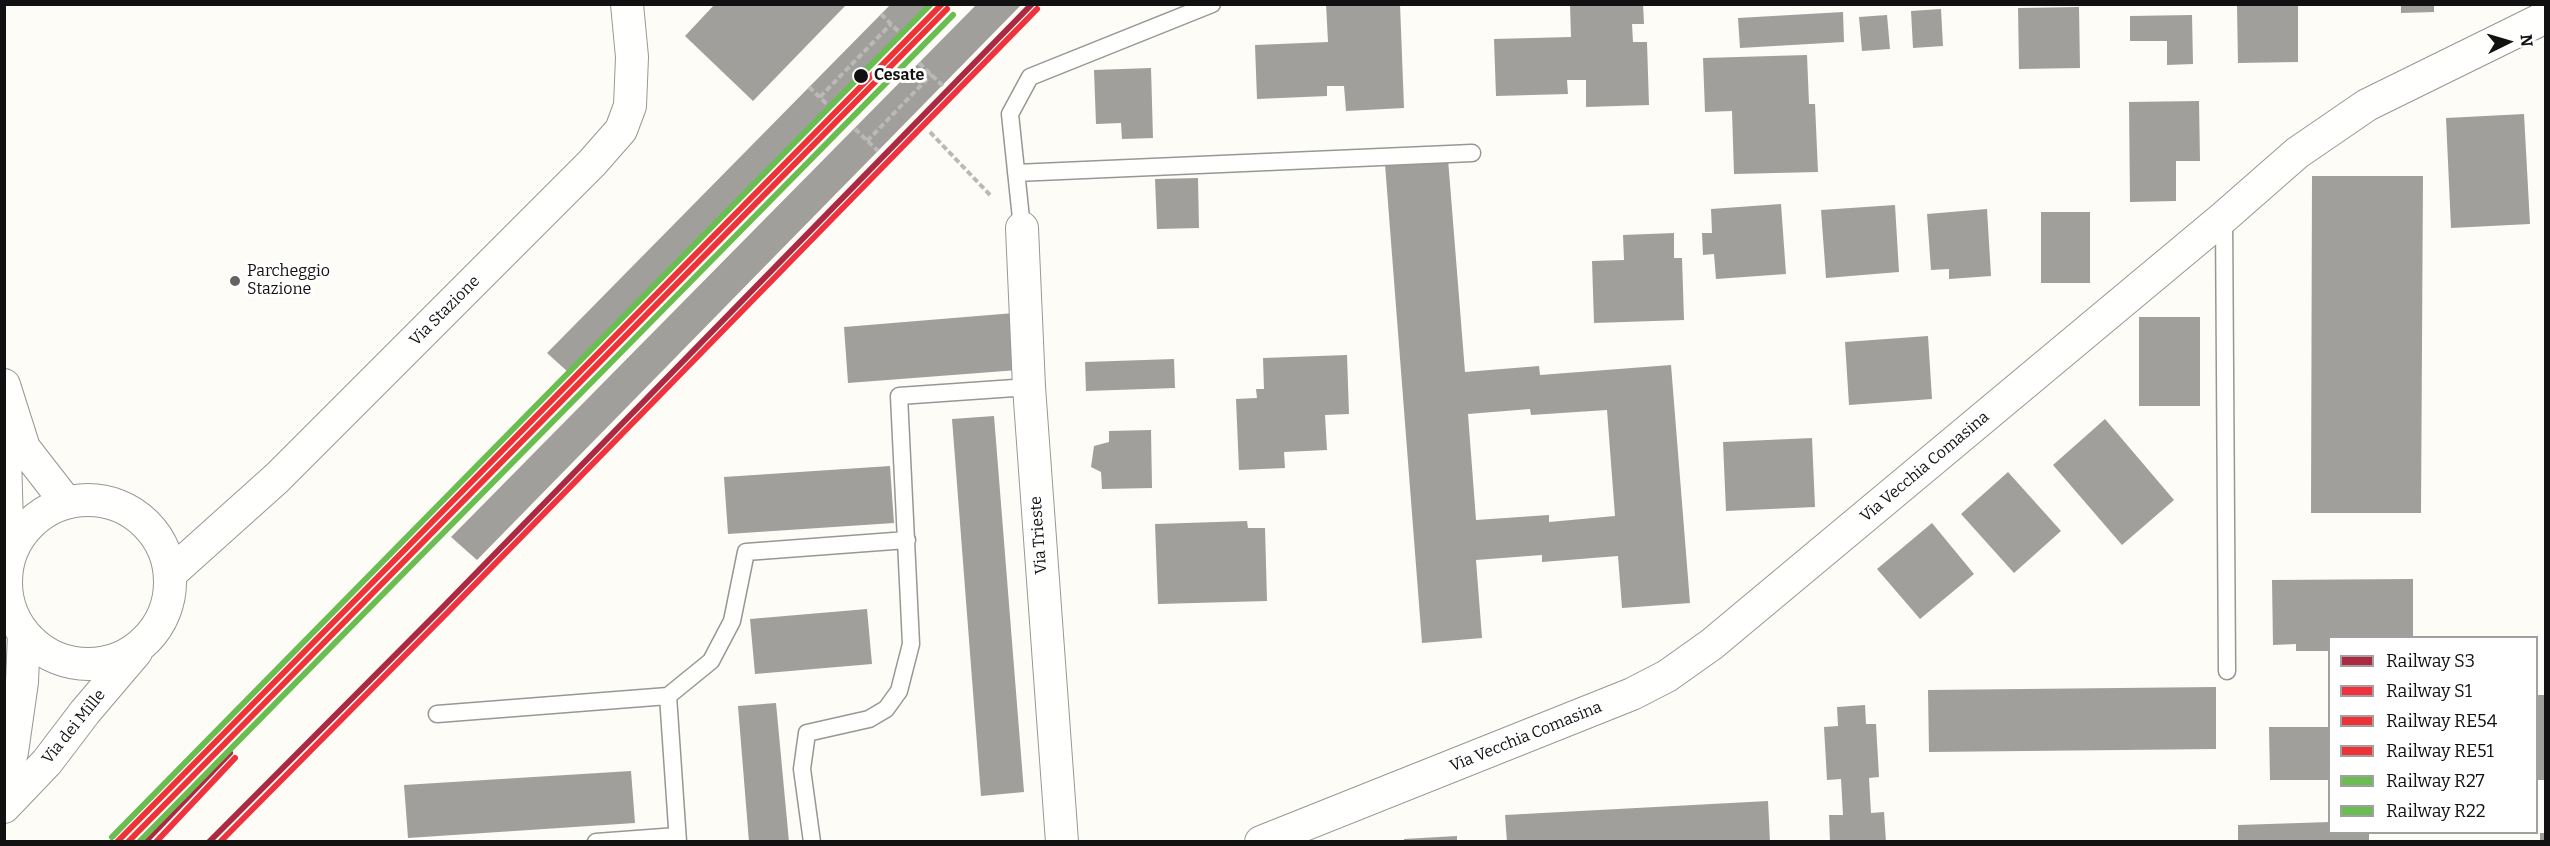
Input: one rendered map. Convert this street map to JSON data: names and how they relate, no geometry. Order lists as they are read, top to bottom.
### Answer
{
  "streets": {
    "street": [
      "Via Stazione",
      "Via Vecchia Comasina",
      "Via Trieste",
      "Via dei Mille"
    ]
  },
  "crossings": [
    ["Via Stazione", "Via dei Mille"]
  ],
  "places": ["Cesate", "Parcheggio Stazione"],
  "lines": [
    "rail line S3",
    "rail line RE54",
    "rail line R27",
    "rail line S1",
    "rail line RE51",
    "rail line R22"
  ],
  "legend": [
    "Railway S3",
    "Railway S1",
    "Railway RE54",
    "Railway RE51",
    "Railway R27",
    "Railway R22"
  ],
  "north": "right"
}
